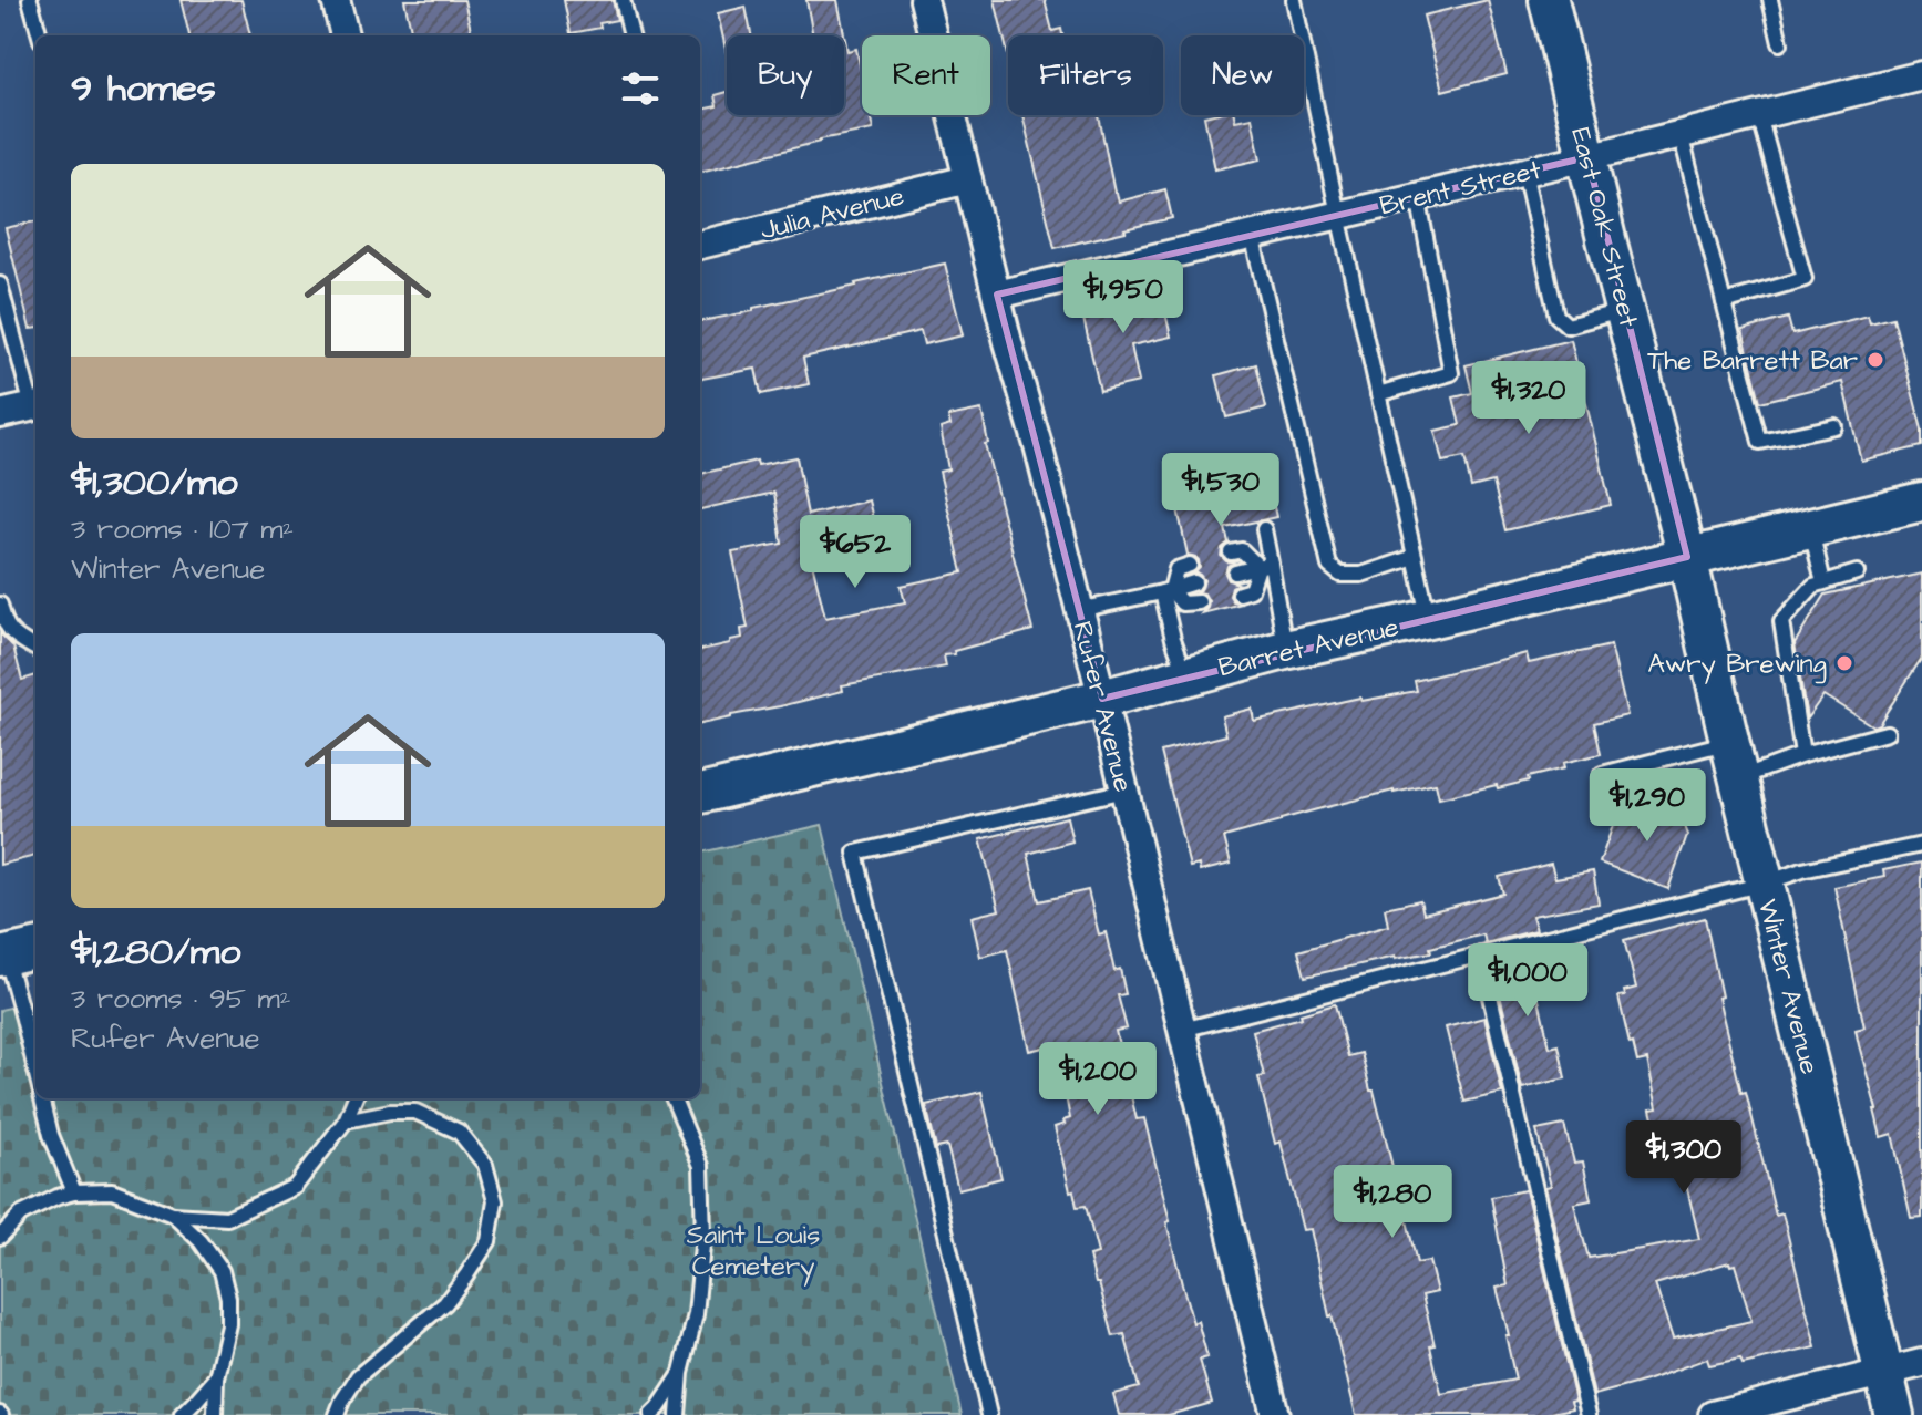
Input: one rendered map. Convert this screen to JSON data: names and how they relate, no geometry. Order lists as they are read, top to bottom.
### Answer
{
  "streets": {
    "main road": ["East Oak Street", "Barret Avenue", "Winter Avenue"],
    "street": ["Brent Street", "Julia Avenue", "Rufer Avenue"]
  },
  "crossings": [
    ["Brent Street", "East Oak Street"],
    ["Brent Street", "Rufer Avenue"],
    ["Julia Avenue", "Rufer Avenue"],
    ["East Oak Street", "Barret Avenue"],
    ["East Oak Street", "Winter Avenue"],
    ["Barret Avenue", "Rufer Avenue"],
    ["Barret Avenue", "Winter Avenue"]
  ],
  "parks": ["Saint Louis Cemetery"],
  "places": ["The Barrett Bar", "Awry Brewing"],
  "page": {
    "chip": [
      "Buy",
      "Rent",
      "Filters",
      "New"
    ],
    "heading": "9 homes",
    "list": [
      {
        "name": "$1,300/mo",
        "note": "3 rooms · 107 m² · Winter Avenue"
      },
      {
        "name": "$1,280/mo",
        "note": "3 rooms · 95 m² · Rufer Avenue"
      }
    ],
    "price": [
      "$1,950",
      "$1,320",
      "$1,530",
      "$652",
      "$1,290",
      "$1,000",
      "$1,200",
      "$1,300",
      "$1,280"
    ]
  }
}
